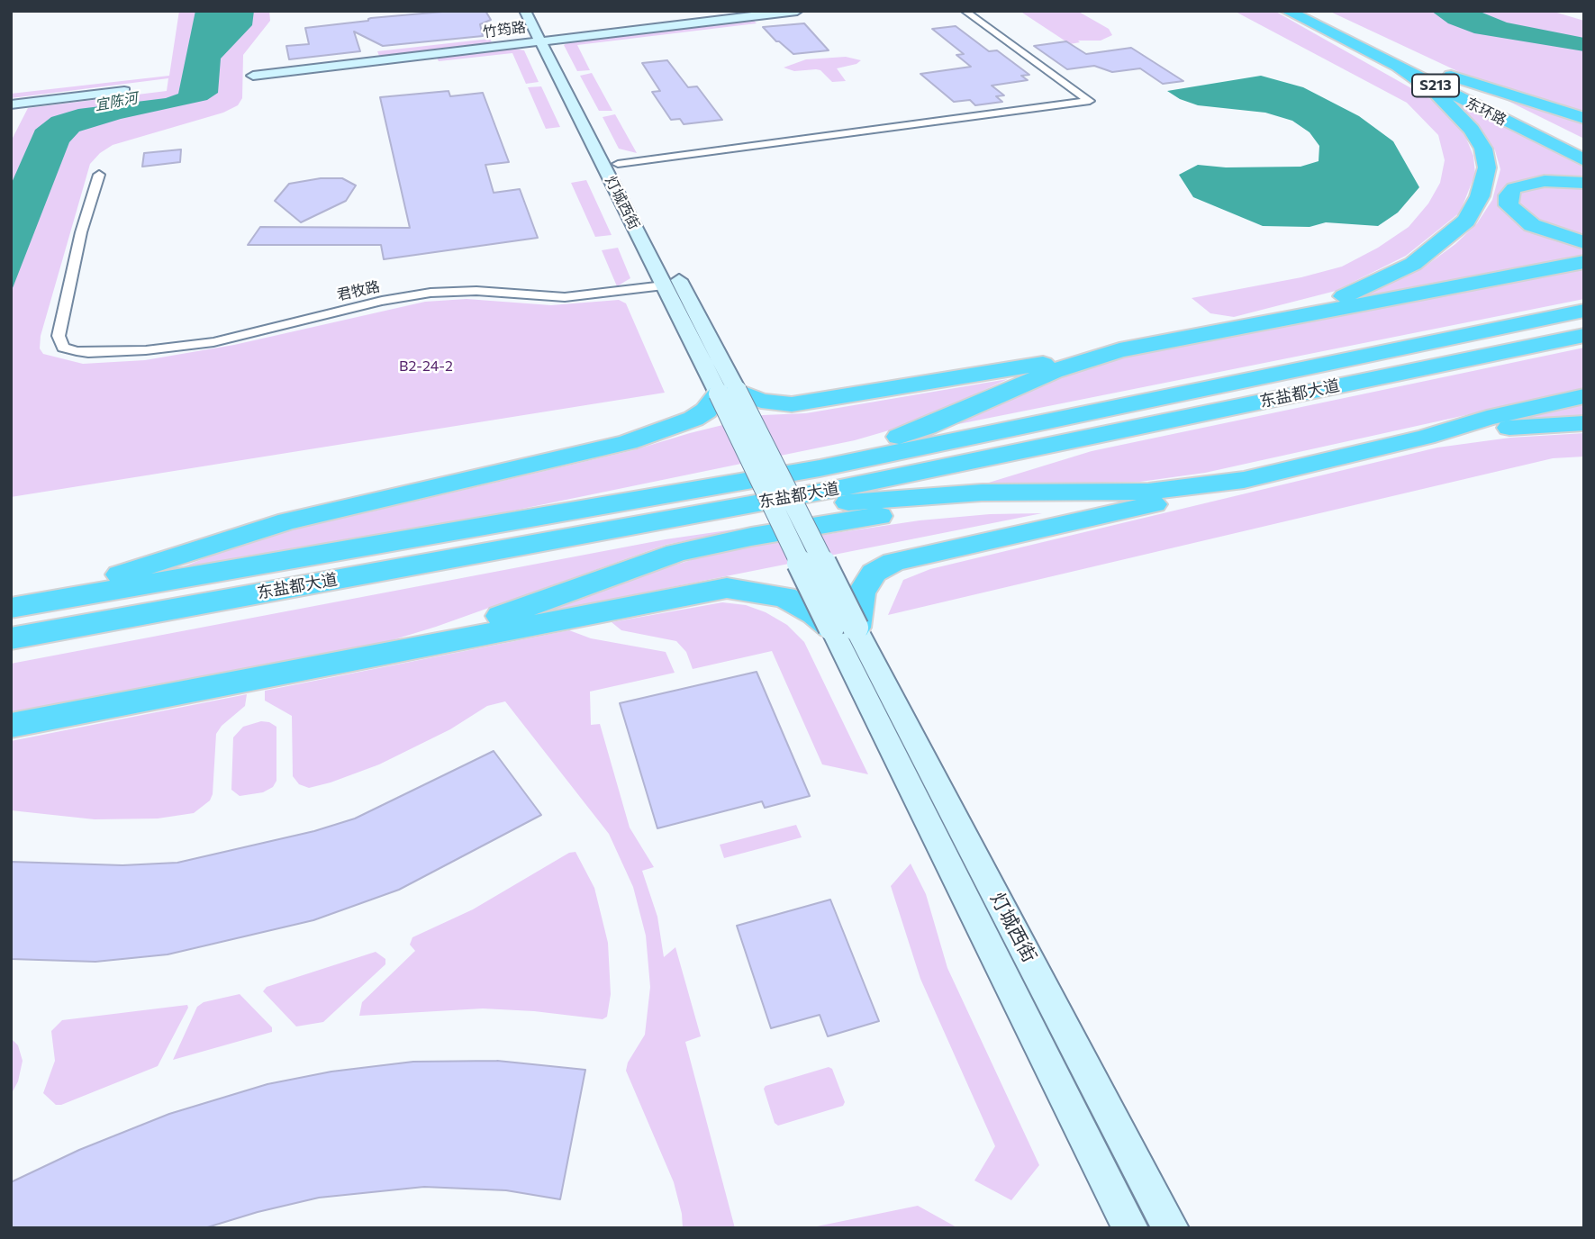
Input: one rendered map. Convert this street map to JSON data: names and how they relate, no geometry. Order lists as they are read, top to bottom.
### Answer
{
  "streets": {
    "highway": ["S213", "东环路", "东盐都大道"],
    "street": ["竹筠路", "灯城西街", "君牧路"]
  },
  "crossings": [
    ["竹筠路", "灯城西街"],
    ["灯城西街", "君牧路"]
  ],
  "water": ["宜陈河"],
  "parks": ["B2-24-2"]
}
